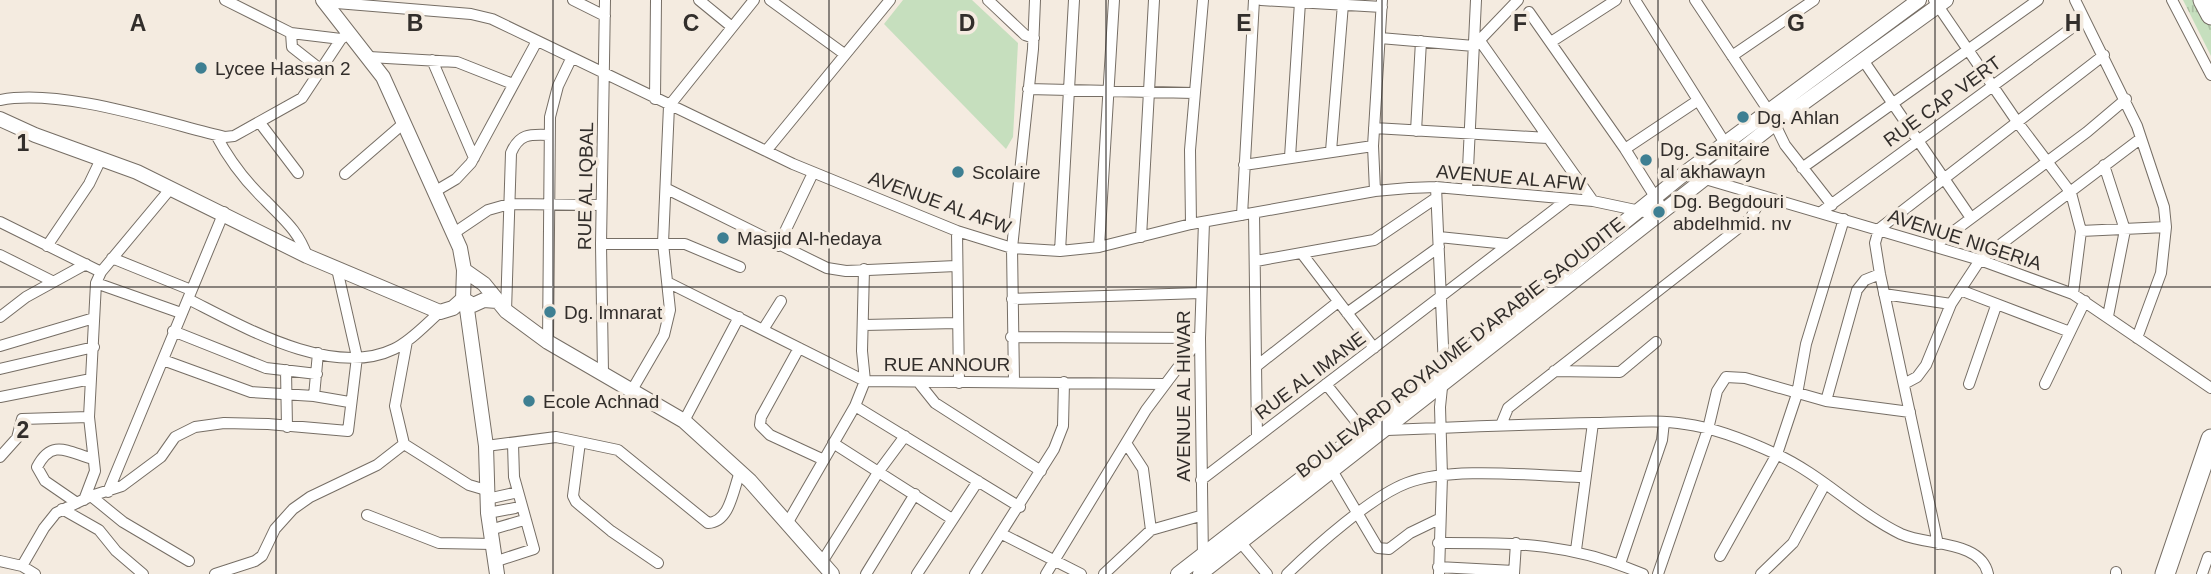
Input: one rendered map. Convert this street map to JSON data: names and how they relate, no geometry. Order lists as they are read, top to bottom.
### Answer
{
  "streets": {
    "main road": ["BOULEVARD ROYAUME D'ARABIE SAOUDITE"],
    "street": [
      "RUE CAP VERT",
      "AVENUE AL AFW",
      "RUE AL IQBAL",
      "AVENUE NIGERIA",
      "RUE ANNOUR",
      "RUE AL IMANE",
      "AVENUE AL HIWAR"
    ]
  },
  "crossings": [
    ["RUE CAP VERT", "AVENUE NIGERIA"],
    ["AVENUE AL AFW", "RUE AL IQBAL"],
    ["AVENUE AL AFW", "BOULEVARD ROYAUME D'ARABIE SAOUDITE"],
    ["AVENUE AL AFW", "RUE AL IMANE"],
    ["AVENUE AL AFW", "AVENUE AL HIWAR"],
    ["AVENUE NIGERIA", "BOULEVARD ROYAUME D'ARABIE SAOUDITE"],
    ["BOULEVARD ROYAUME D'ARABIE SAOUDITE", "AVENUE AL HIWAR"],
    ["RUE AL IMANE", "AVENUE AL HIWAR"]
  ],
  "places": [
    "Lycee Hassan 2",
    "Dg. Ahlan",
    "Dg. Sanitaire al akhawayn",
    "Scolaire",
    "Dg. Begdouri abdelhmid. nv",
    "Masjid Al-hedaya",
    "Dg. lmnarat",
    "Ecole Achnad"
  ],
  "grid": {
    "columns": [
      "A",
      "B",
      "C",
      "D",
      "E",
      "F",
      "G",
      "H"
    ],
    "rows": ["1", "2"]
  }
}
